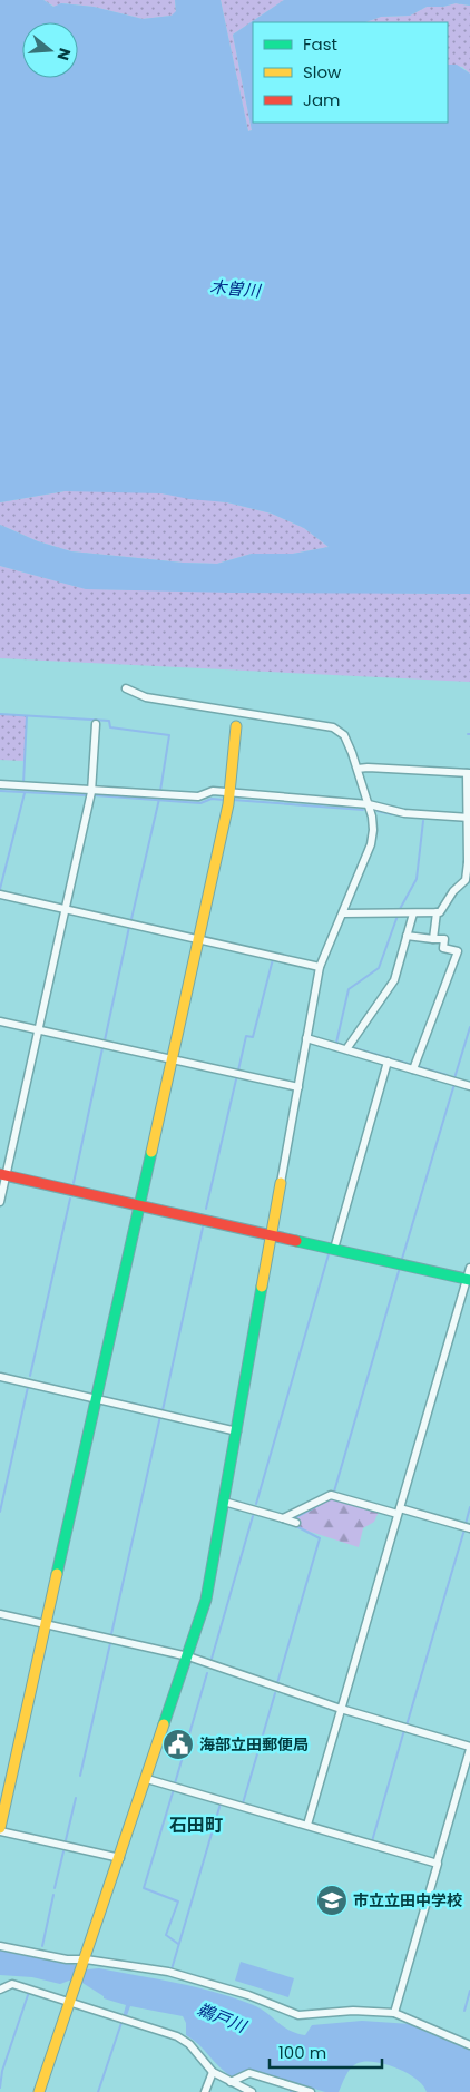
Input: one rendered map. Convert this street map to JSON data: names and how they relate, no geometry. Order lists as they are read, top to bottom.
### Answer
{
  "districts": ["石田町"],
  "water": ["木曽川", "鵜戸川"],
  "places": {
    "public building": ["海部立田郵便局"],
    "school or university": ["市立立田中学校"]
  },
  "legend": ["Fast", "Slow", "Jam"],
  "scale_bar": "100 m",
  "north": "right"
}
